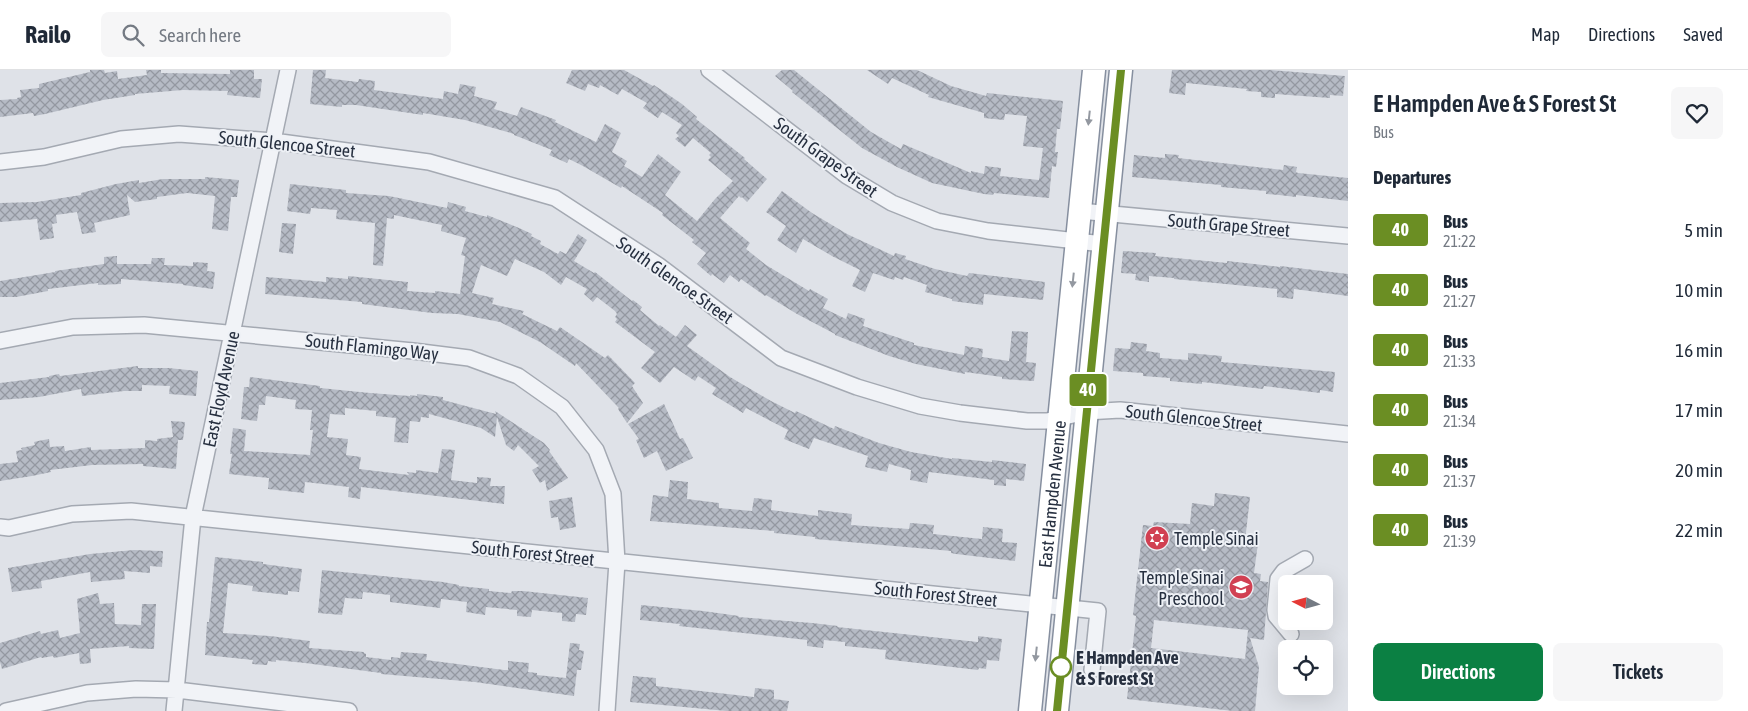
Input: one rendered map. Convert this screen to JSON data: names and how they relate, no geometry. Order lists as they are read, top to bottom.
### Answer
{
  "streets": {
    "highway": ["East Hampden Avenue"],
    "street": [
      "South Glencoe Street",
      "South Grape Street",
      "South Flamingo Way",
      "East Floyd Avenue",
      "South Forest Street"
    ]
  },
  "crossings": [
    ["South Glencoe Street", "East Floyd Avenue"],
    ["South Glencoe Street", "East Hampden Avenue"],
    ["South Grape Street", "East Hampden Avenue"],
    ["South Flamingo Way", "East Floyd Avenue"],
    ["South Flamingo Way", "South Forest Street"],
    ["East Floyd Avenue", "South Forest Street"],
    ["East Hampden Avenue", "South Forest Street"]
  ],
  "places": {
    "synagogue": ["Temple Sinai"],
    "school or university": ["Temple Sinai Preschool"],
    "other": ["E Hampden Ave & S Forest St"]
  },
  "lines": ["bus line 40"],
  "north": "left",
  "page": {
    "header": "Railo",
    "search": "Search here",
    "nav": ["Map", "Directions", "Saved"],
    "on_map": "40",
    "heading": [
      ["E Hampden Ave & S Forest St", "Bus"],
      "Departures"
    ],
    "list": [
      {
        "mark": "40",
        "name": "Bus",
        "note": "21:22",
        "value": "5 min"
      },
      {
        "mark": "40",
        "name": "Bus",
        "note": "21:27",
        "value": "10 min"
      },
      {
        "mark": "40",
        "name": "Bus",
        "note": "21:33",
        "value": "16 min"
      },
      {
        "mark": "40",
        "name": "Bus",
        "note": "21:34",
        "value": "17 min"
      },
      {
        "mark": "40",
        "name": "Bus",
        "note": "21:37",
        "value": "20 min"
      },
      {
        "mark": "40",
        "name": "Bus",
        "note": "21:39",
        "value": "22 min"
      }
    ],
    "buttons": ["Directions", "Tickets"]
  }
}
